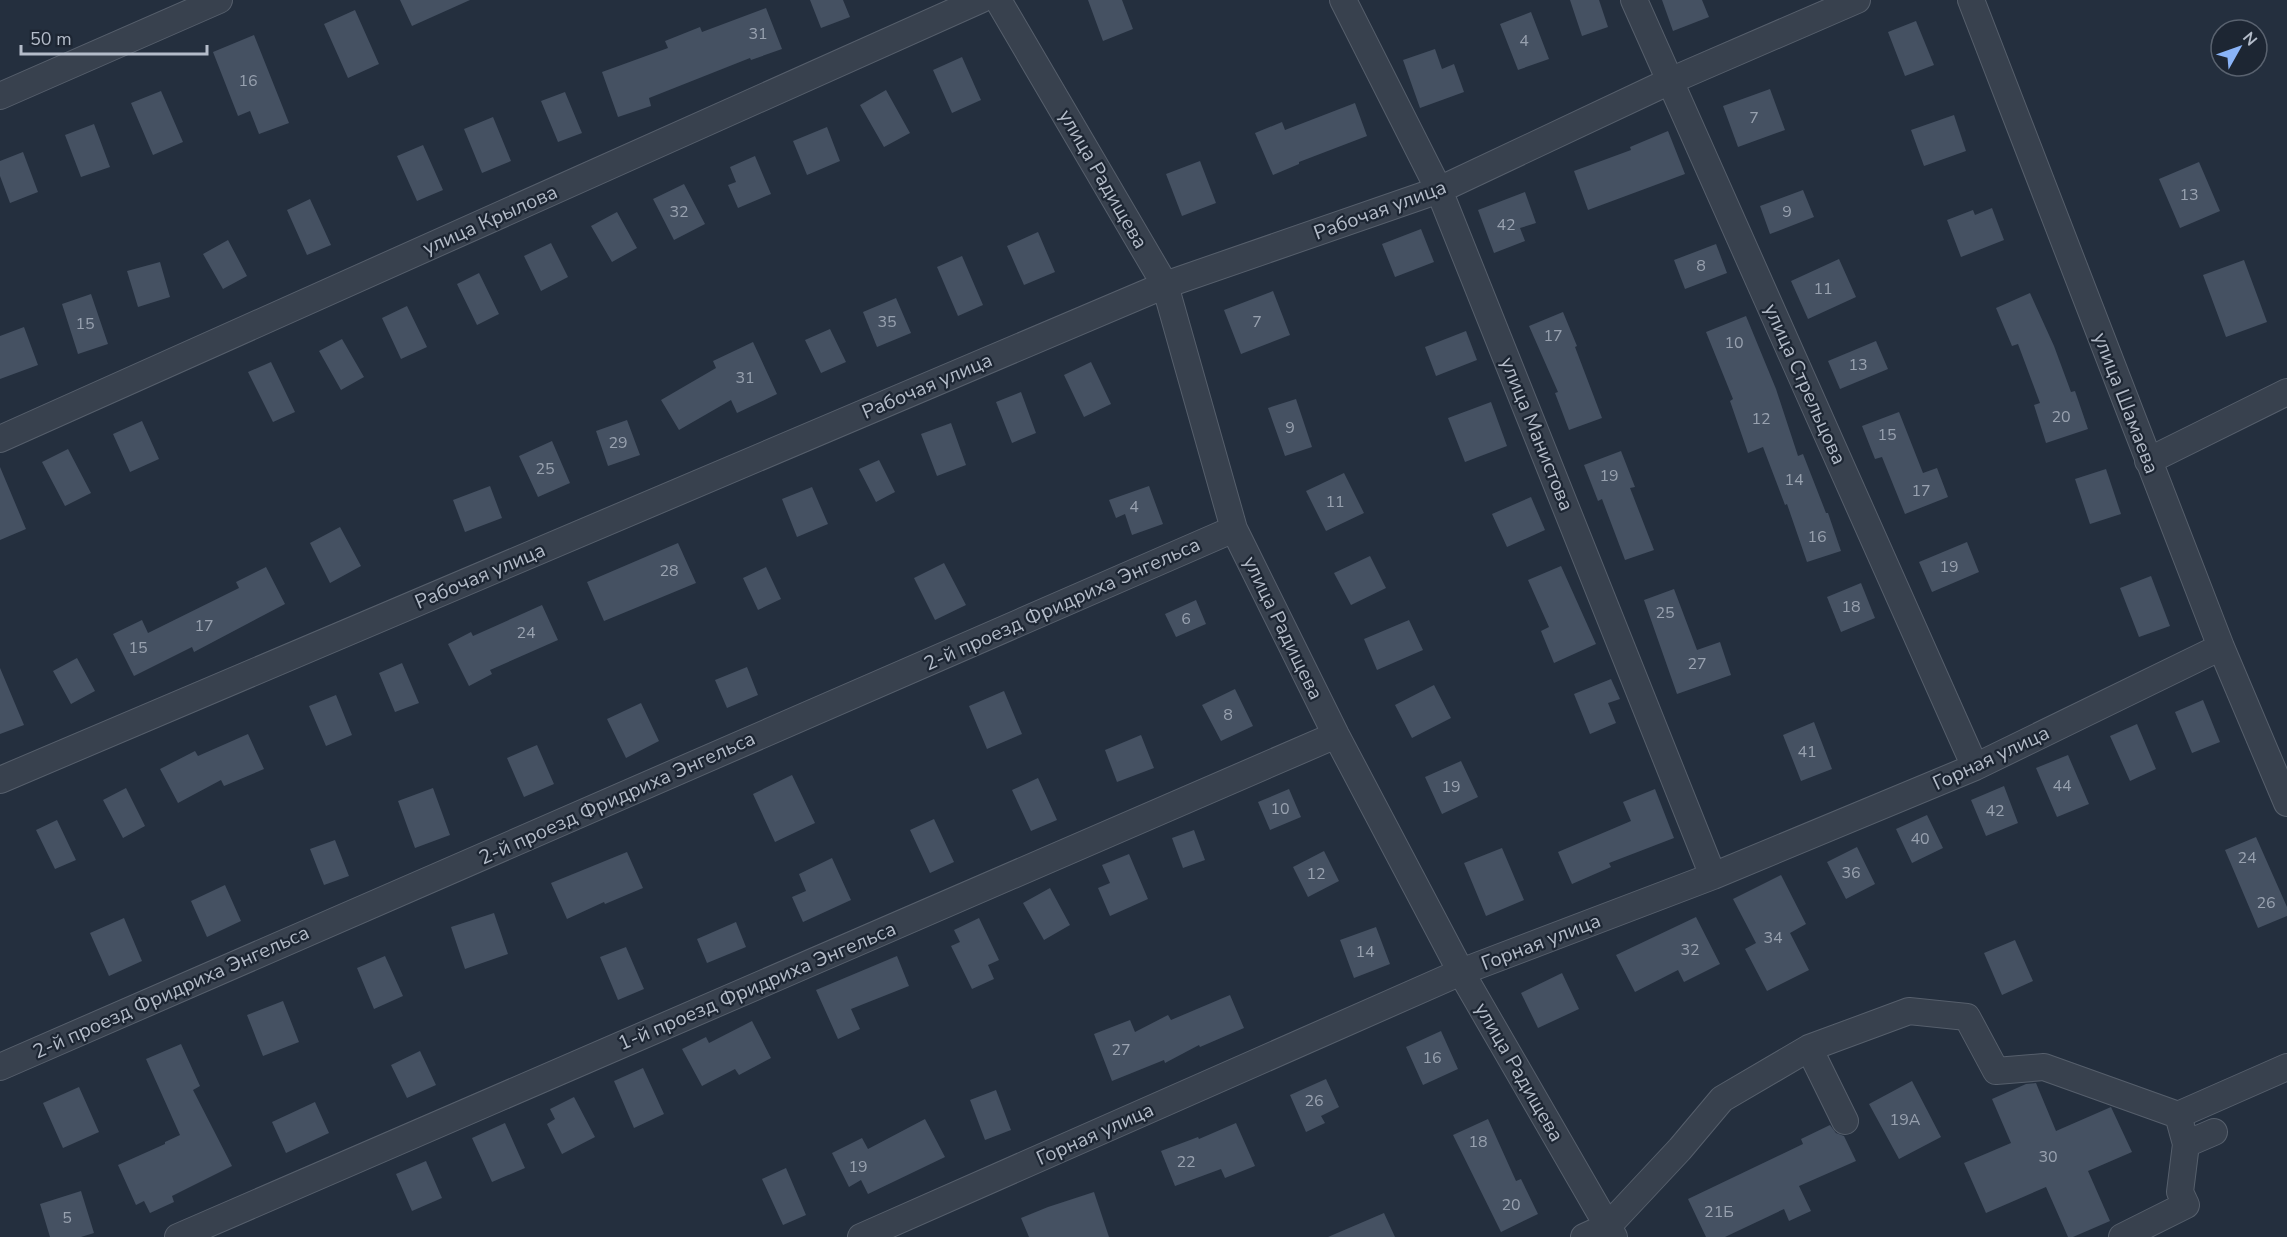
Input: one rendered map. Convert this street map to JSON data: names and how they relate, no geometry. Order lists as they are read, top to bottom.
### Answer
{
  "streets": {
    "street": [
      "улица Радищева",
      "Рабочая улица",
      "улица Крылова",
      "улица Стрельцова",
      "улица Шамаева",
      "улица Манистова",
      "2-й проезд Фридриха Энгельса",
      "Горная улица",
      "1-й проезд Фридриха Энгельса"
    ]
  },
  "crossings": [
    ["улица Радищева", "Рабочая улица"],
    ["улица Радищева", "2-й проезд Фридриха Энгельса"],
    ["улица Радищева", "Горная улица"],
    ["улица Радищева", "1-й проезд Фридриха Энгельса"],
    ["Рабочая улица", "улица Стрельцова"],
    ["Рабочая улица", "улица Манистова"],
    ["улица Стрельцова", "Горная улица"],
    ["улица Шамаева", "Горная улица"],
    ["улица Манистова", "Горная улица"]
  ],
  "house_numbers": [
    "31",
    "4",
    "16",
    "7",
    "13",
    "32",
    "9",
    "42",
    "8",
    "11",
    "35",
    "7",
    "15",
    "17",
    "10",
    "13",
    "31",
    "20",
    "12",
    "9",
    "15",
    "29",
    "25",
    "19",
    "14",
    "17",
    "11",
    "4",
    "16",
    "19",
    "28",
    "18",
    "25",
    "6",
    "17",
    "24",
    "15",
    "27",
    "8",
    "41",
    "44",
    "19",
    "10",
    "42",
    "40",
    "24",
    "36",
    "12",
    "26",
    "34",
    "32",
    "14",
    "27",
    "16",
    "26",
    "19А",
    "18",
    "30",
    "22",
    "19",
    "20",
    "21Б",
    "5"
  ],
  "scale_bar": "50 m",
  "north": "top right"
}
